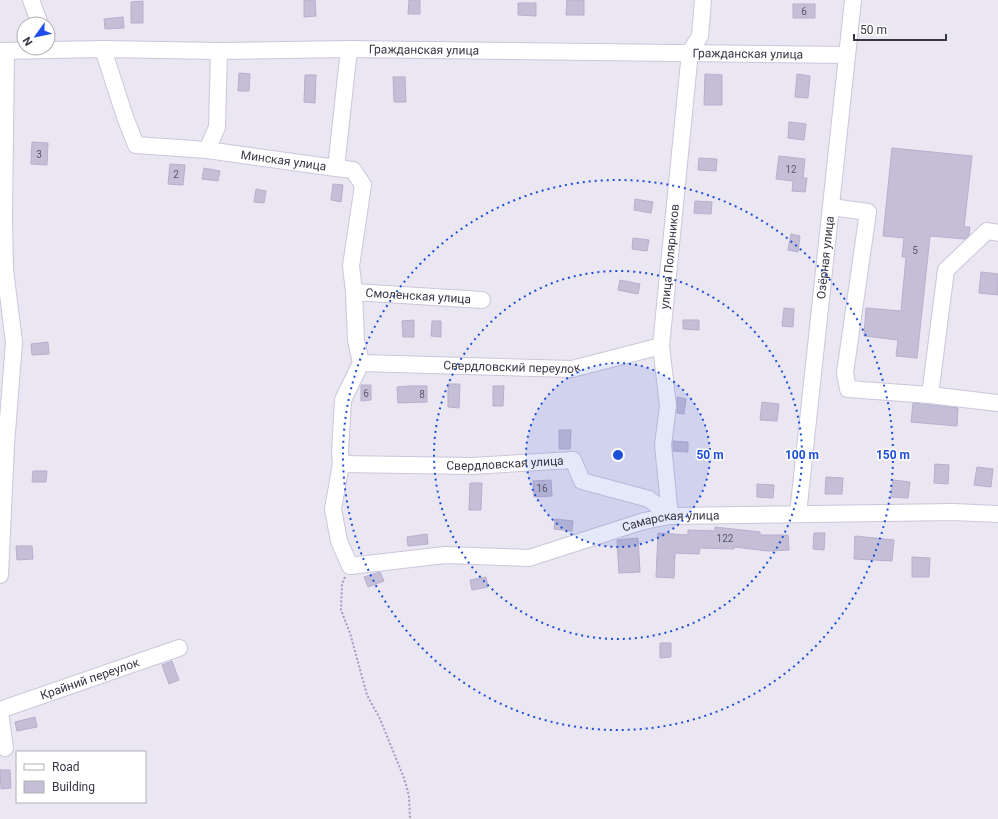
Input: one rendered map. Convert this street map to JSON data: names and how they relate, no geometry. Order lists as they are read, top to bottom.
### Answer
{
  "streets": {
    "street": [
      "Гражданская улица",
      "Минская улица",
      "улица Полярников",
      "Озёрная улица",
      "Смоленская улица",
      "Свердловский переулок",
      "Свердловская улица",
      "Самарская улица",
      "Крайний переулок"
    ]
  },
  "crossings": [
    ["Гражданская улица", "Минская улица"],
    ["Гражданская улица", "улица Полярников"],
    ["Гражданская улица", "Озёрная улица"],
    ["улица Полярников", "Свердловский переулок"],
    ["улица Полярников", "Свердловская улица"],
    ["улица Полярников", "Самарская улица"],
    ["Озёрная улица", "Самарская улица"],
    ["Смоленская улица", "Свердловский переулок"],
    ["Свердловская улица", "Самарская улица"]
  ],
  "house_numbers": [
    "6",
    "3",
    "12",
    "2",
    "5",
    "6",
    "8",
    "16",
    "122"
  ],
  "legend": ["Road", "Building"],
  "scale_bar": "50 m",
  "north": "bottom left",
  "rings": ["50 m", "100 m", "150 m"]
}
